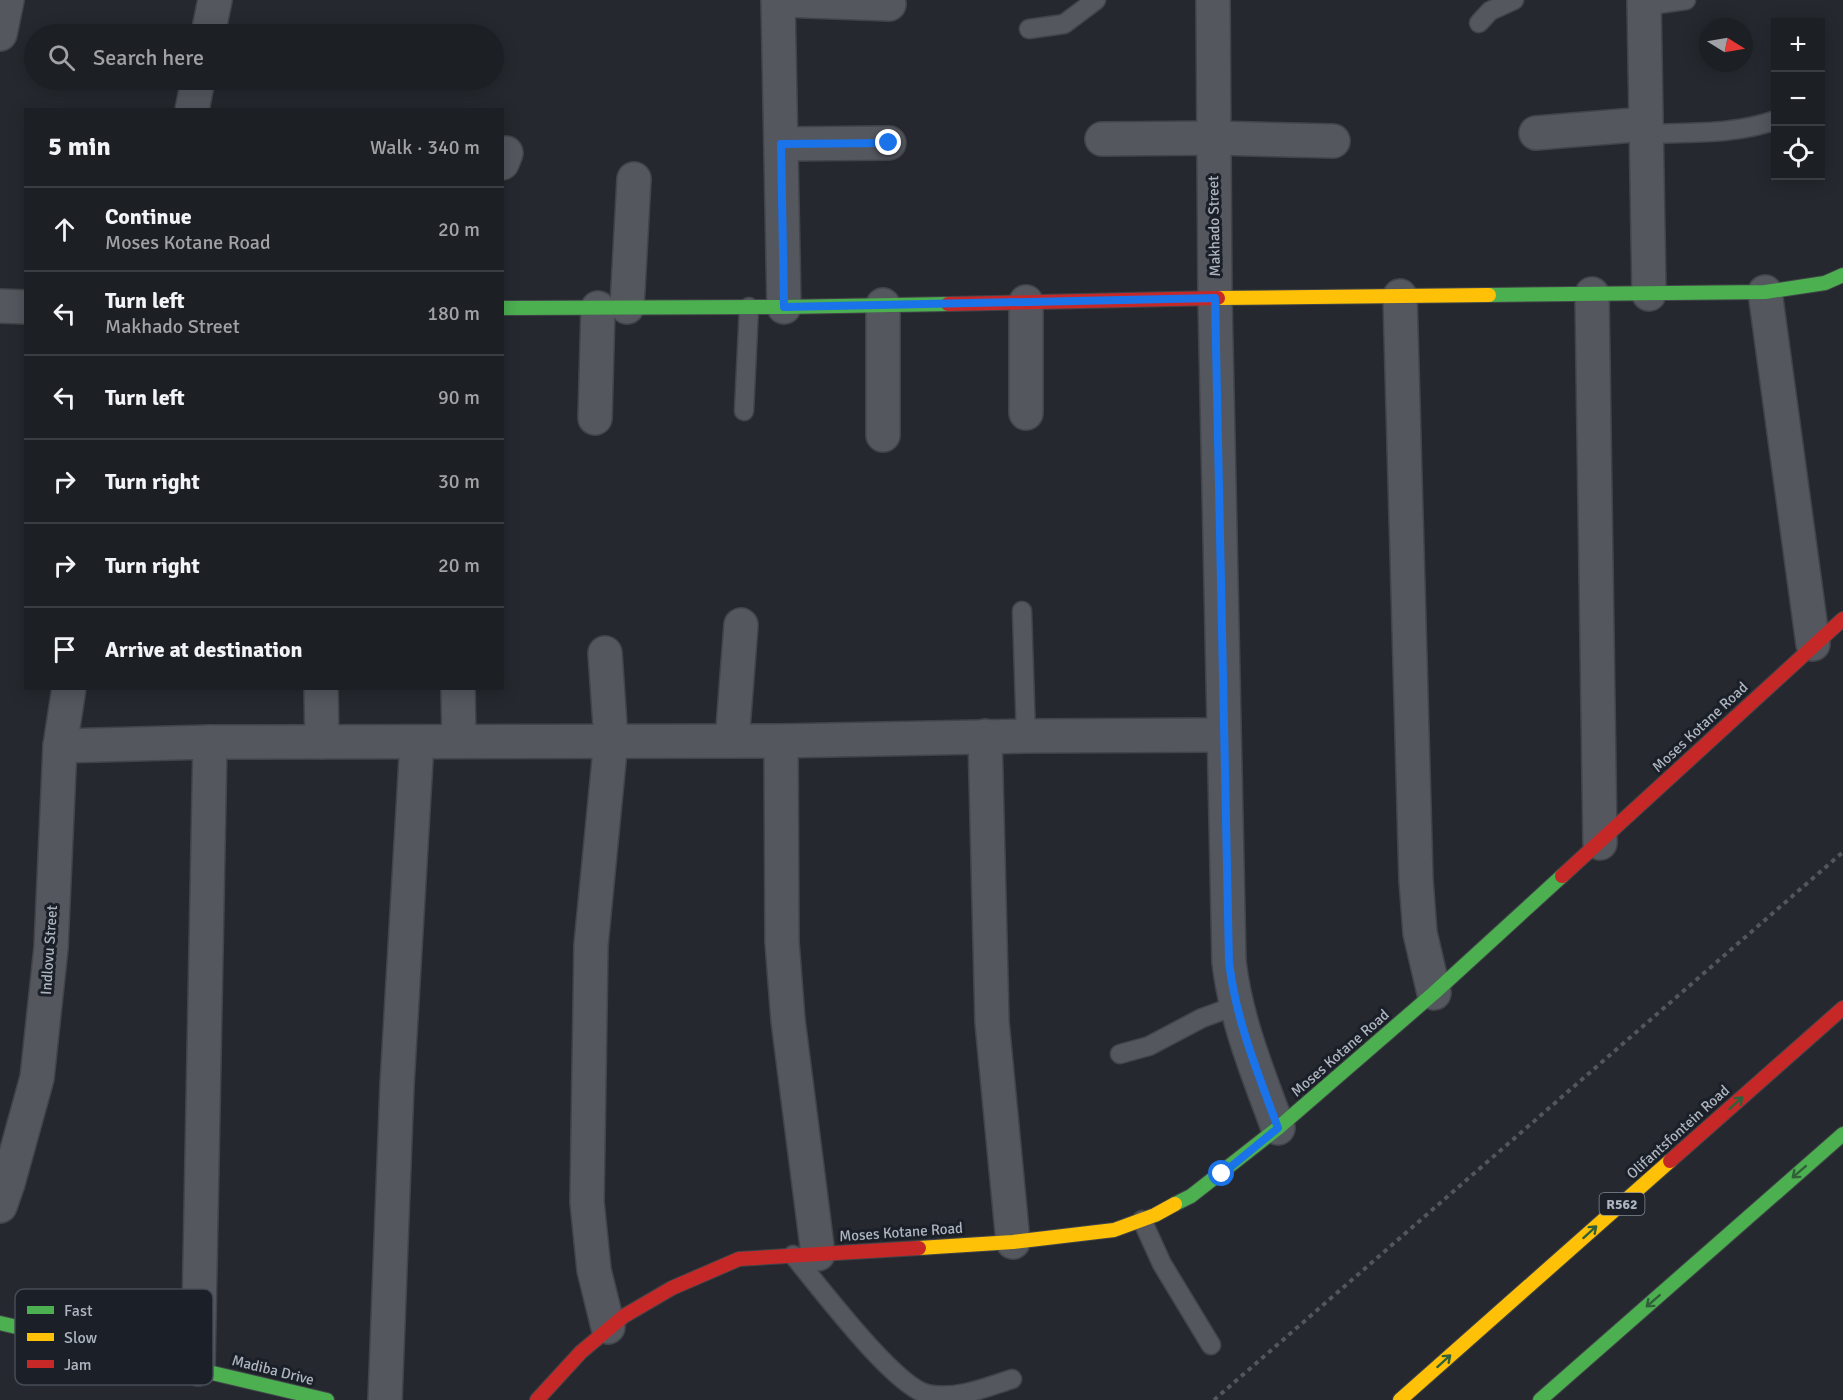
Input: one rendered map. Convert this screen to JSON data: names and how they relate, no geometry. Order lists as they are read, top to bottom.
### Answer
{
  "streets": {
    "street": [
      "Makhado Street",
      "Moses Kotane Road",
      "Indlovu Street",
      "Olifantsfontein Road",
      "R562",
      "Madiba Drive"
    ]
  },
  "crossings": [
    ["Makhado Street", "Moses Kotane Road"]
  ],
  "legend": ["Fast", "Slow", "Jam"],
  "north": "right",
  "page": {
    "map_buttons": ["+", "−"],
    "search": "Search here",
    "heading": ["5 min", "Walk · 340 m"],
    "list": [
      ["Continue", "Moses Kotane Road", "20 m"],
      ["Turn left", "Makhado Street", "180 m"],
      ["Turn left", "90 m"],
      ["Turn right", "30 m"],
      ["Turn right", "20 m"],
      "Arrive at destination"
    ]
  }
}
